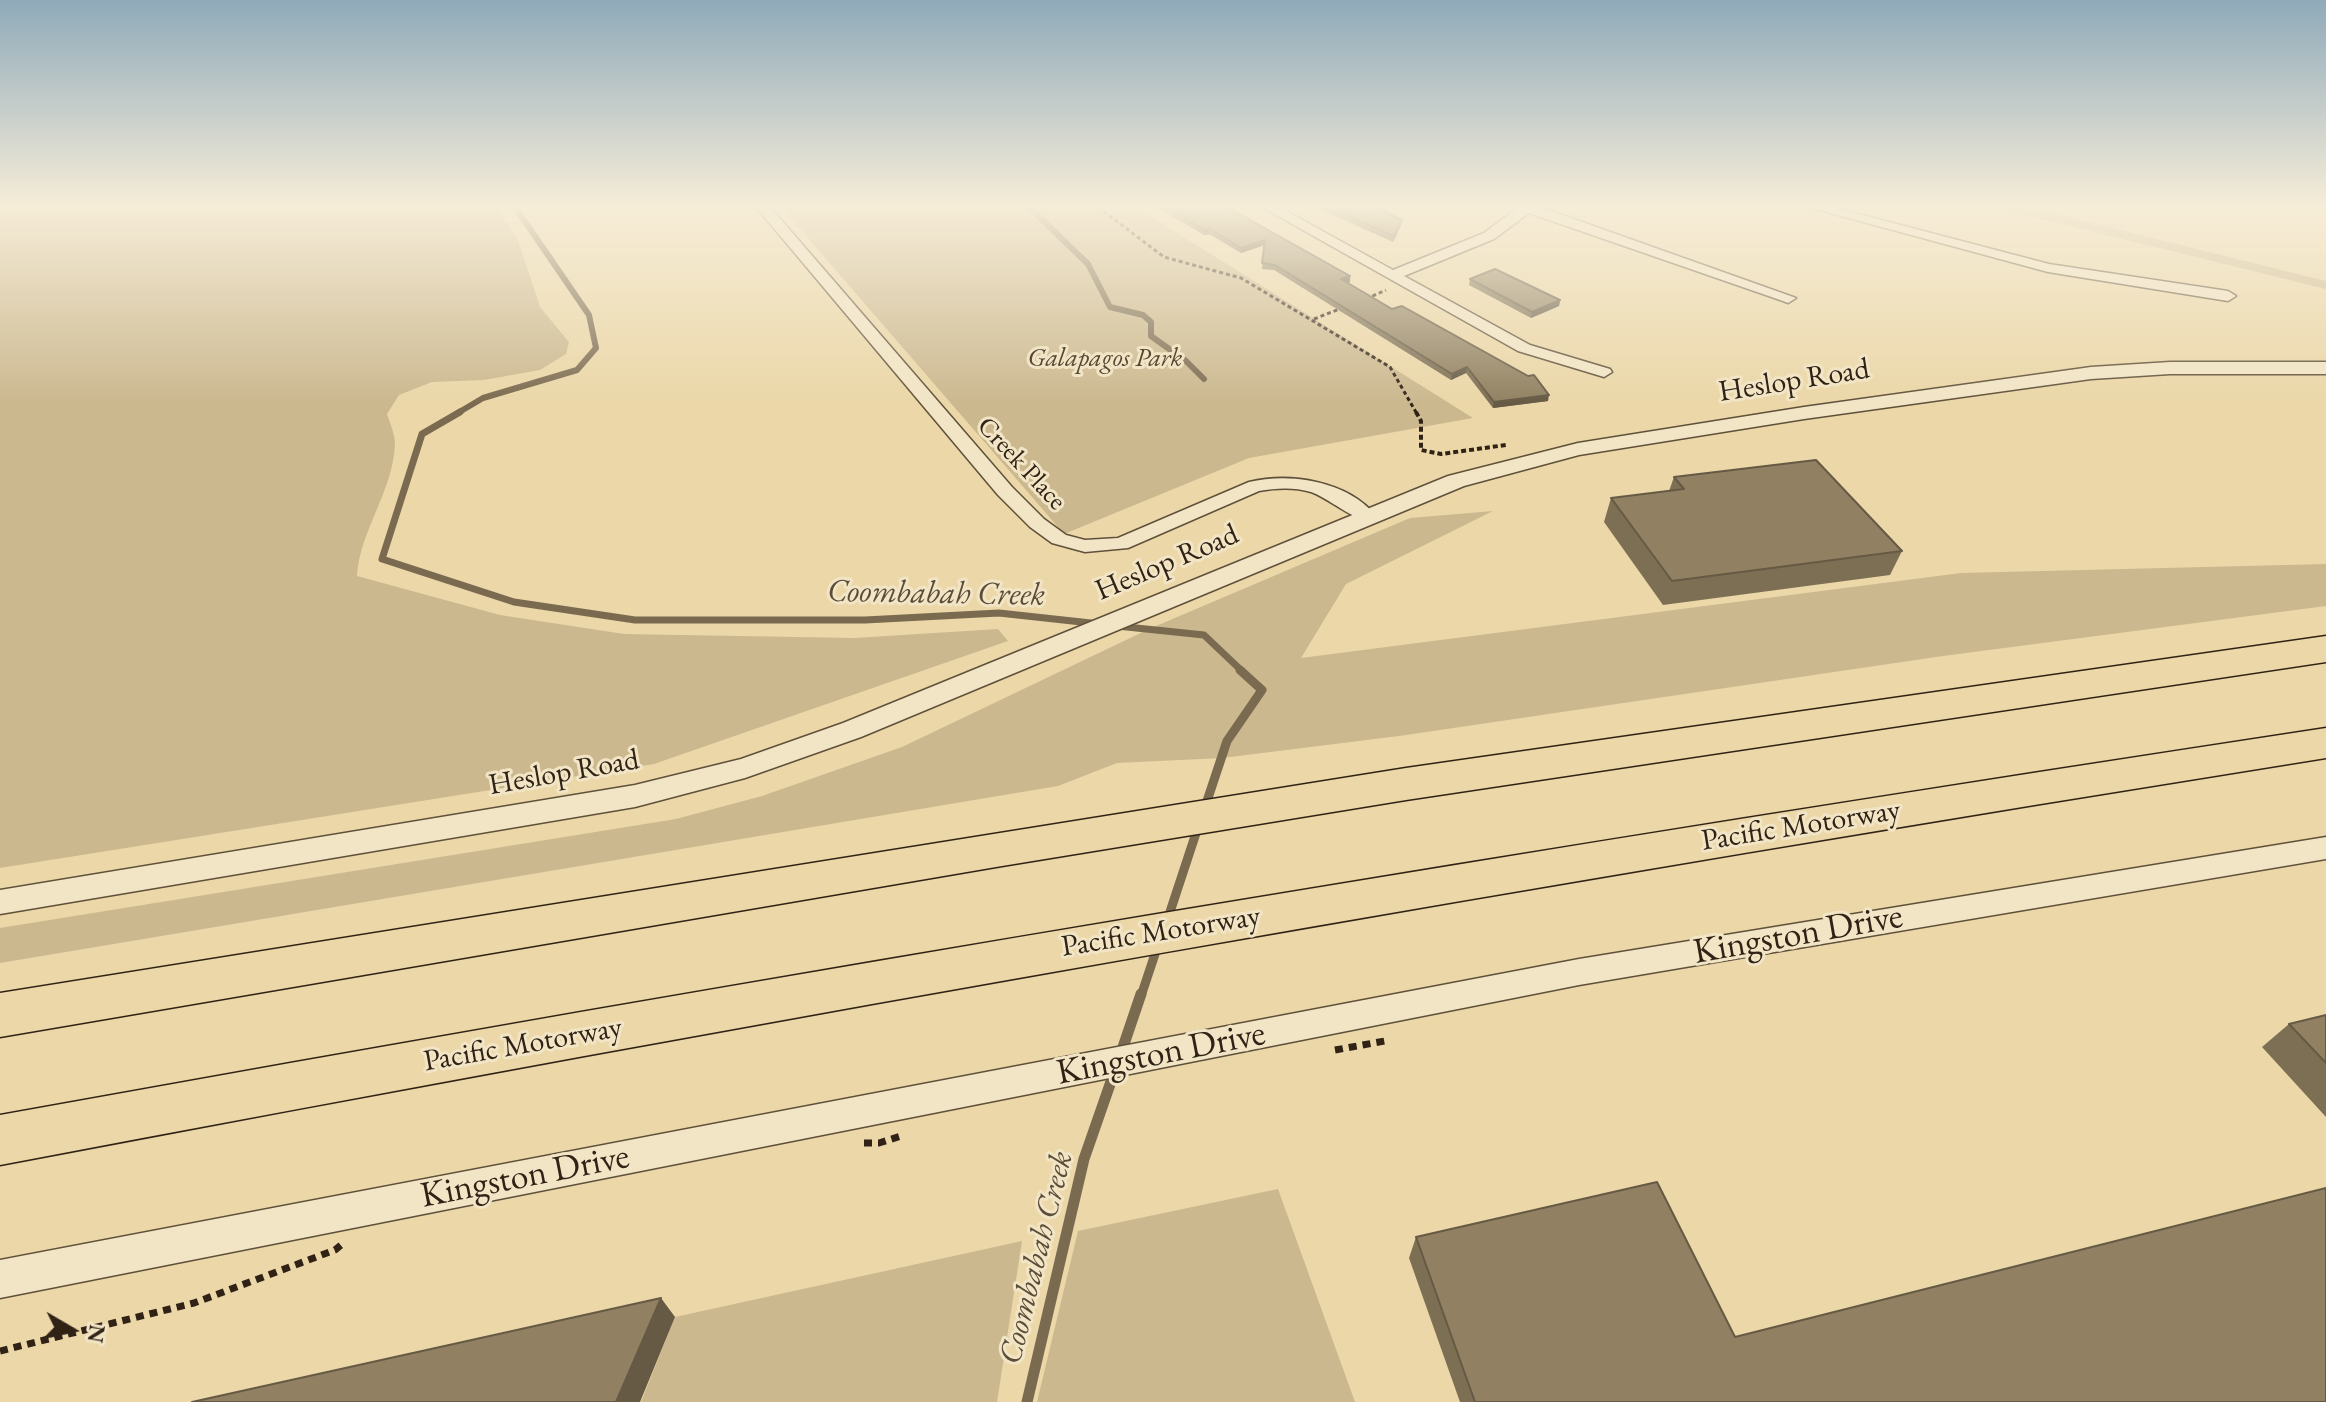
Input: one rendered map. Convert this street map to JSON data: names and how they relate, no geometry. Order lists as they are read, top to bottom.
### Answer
{
  "streets": {
    "highway": ["Pacific Motorway"],
    "street": ["Heslop Road", "Creek Place", "Kingston Drive"]
  },
  "crossings": [
    ["Heslop Road", "Creek Place"]
  ],
  "water": ["Coombabah Creek"],
  "parks": ["Galapagos Park"],
  "north": "right"
}
